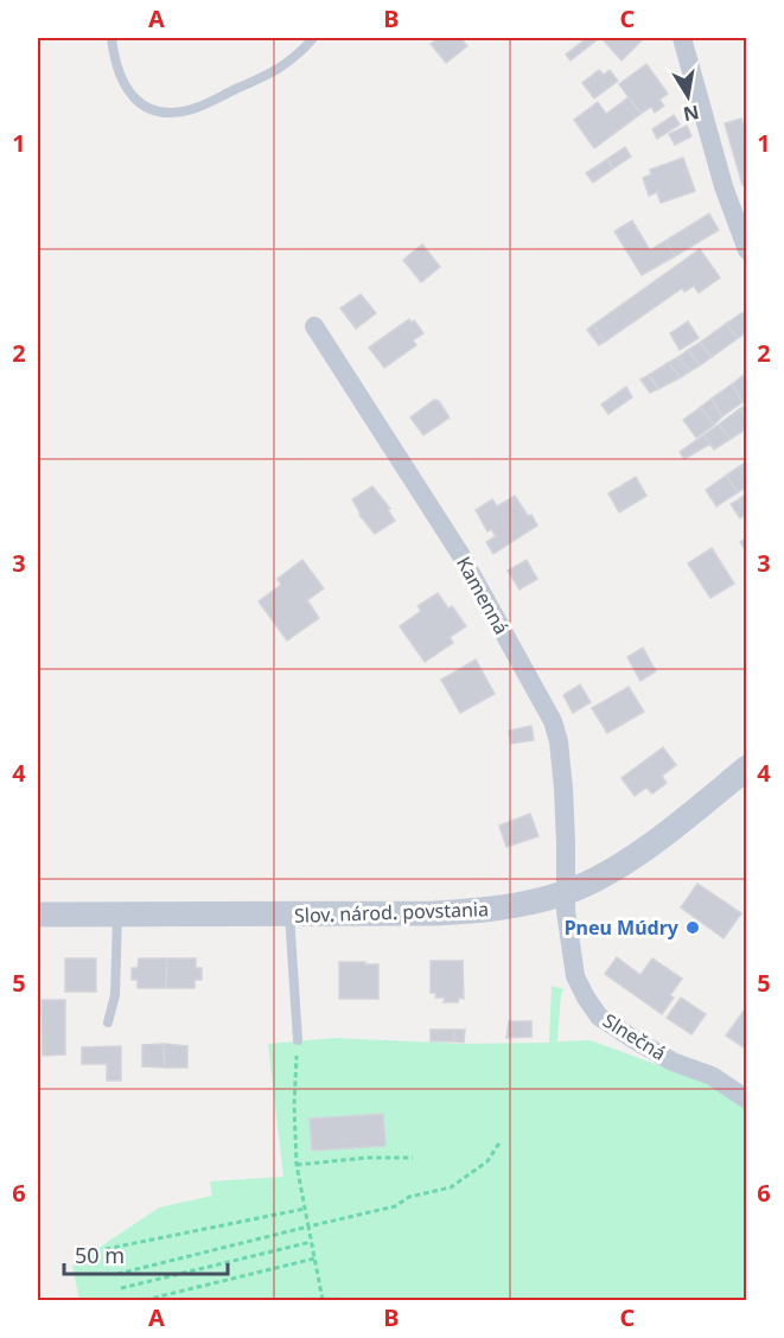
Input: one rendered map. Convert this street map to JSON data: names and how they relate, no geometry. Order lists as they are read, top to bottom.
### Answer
{
  "streets": {
    "street": ["Kamenná", "Slov. národ. povstania", "Slnečná"]
  },
  "crossings": [
    ["Kamenná", "Slov. národ. povstania"],
    ["Kamenná", "Slnečná"],
    ["Slov. národ. povstania", "Slnečná"]
  ],
  "places": ["Pneu Múdry"],
  "scale_bar": "50 m",
  "north": "bottom",
  "grid": {
    "columns": ["A", "B", "C"],
    "rows": [
      "1",
      "2",
      "3",
      "4",
      "5",
      "6"
    ]
  }
}
